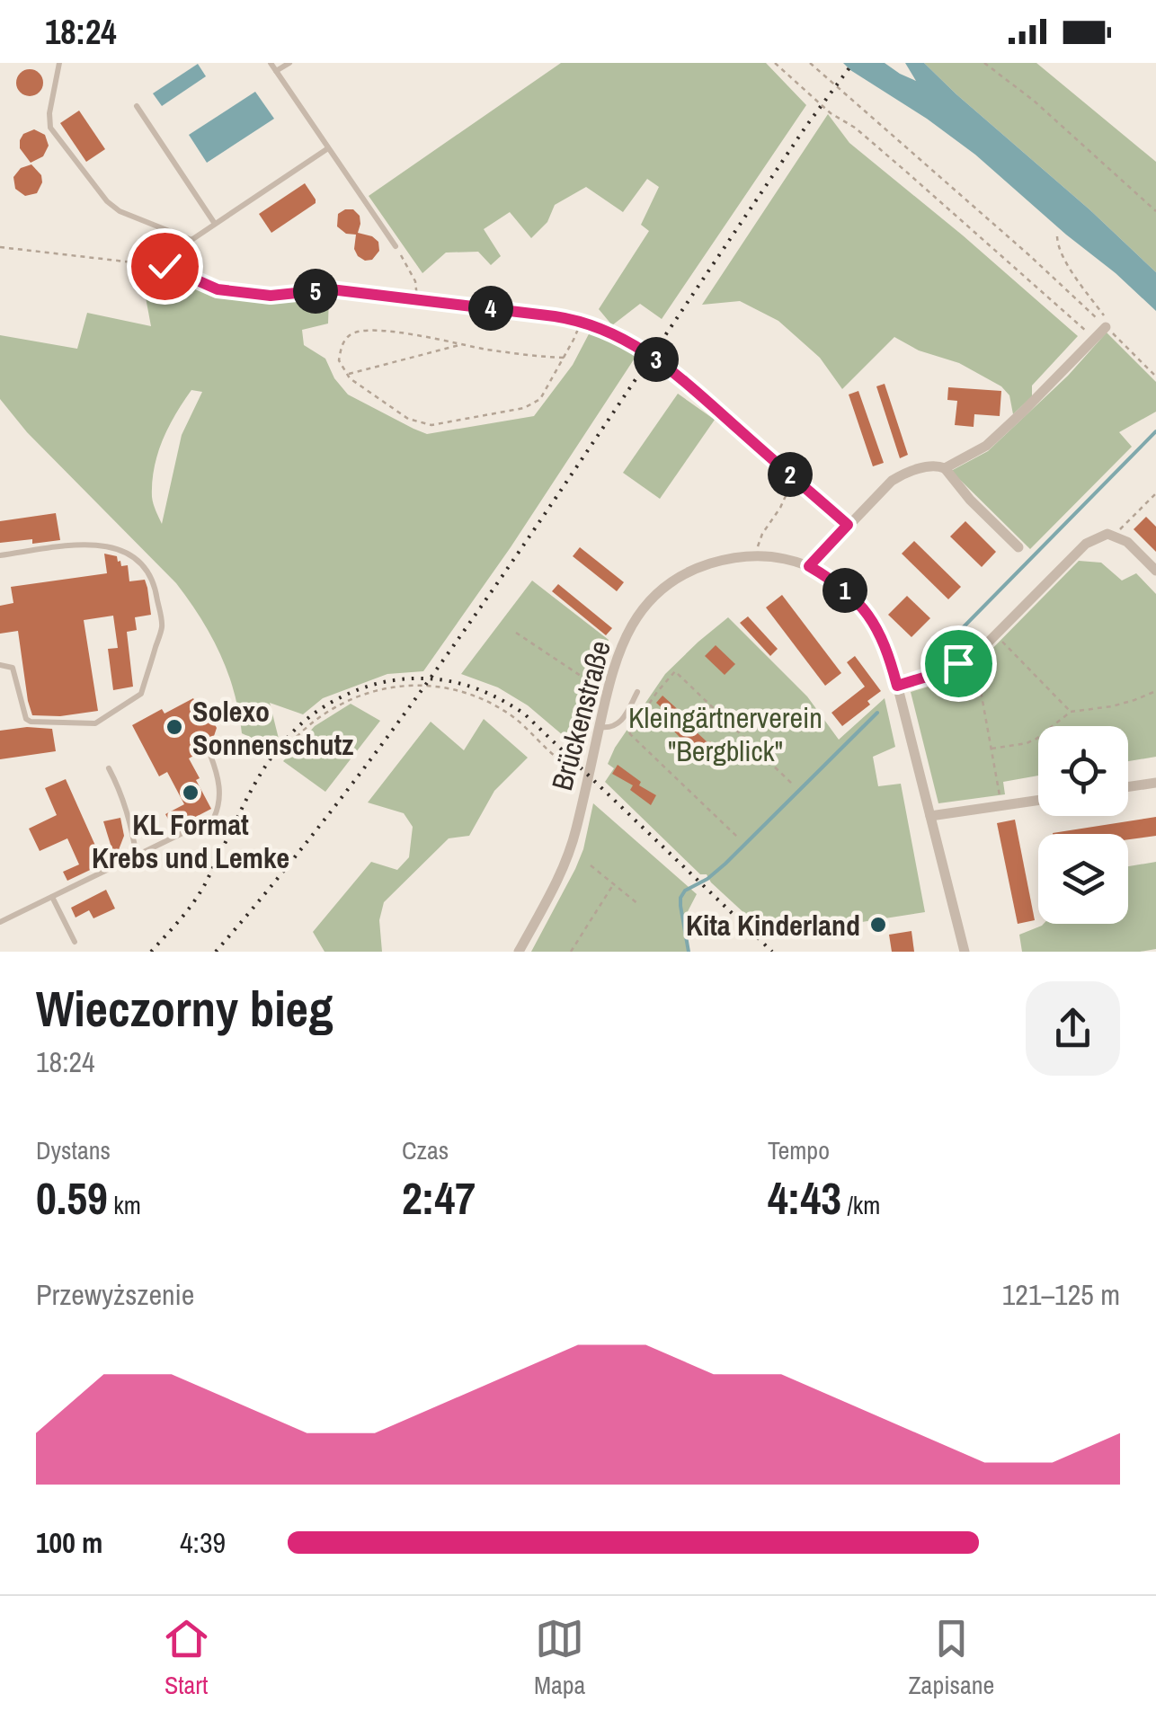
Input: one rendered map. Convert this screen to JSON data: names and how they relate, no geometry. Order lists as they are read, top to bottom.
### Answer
{
  "streets": {
    "street": ["Brückenstraße"]
  },
  "parks": ["Kleingärtnerverein \"Bergblick\""],
  "places": ["Solexo Sonnenschutz", "KL Format Krebs und Lemke", "Kita Kinderland"],
  "page": {
    "status": "18:24",
    "pins": [
      "5",
      "4",
      "3",
      "2",
      "1"
    ],
    "heading": ["Wieczorny bieg", "18:24"],
    "stats": [
      ["Dystans", "0.59 km"],
      ["Czas", "2:47"],
      ["Tempo", "4:43 /km"]
    ],
    "chart": ["Przewyższenie", "121–125 m"],
    "list": [
      {
        "name": "100 m",
        "note": "4:39"
      }
    ],
    "tabs": ["Start", "Mapa", "Zapisane"]
  }
}
